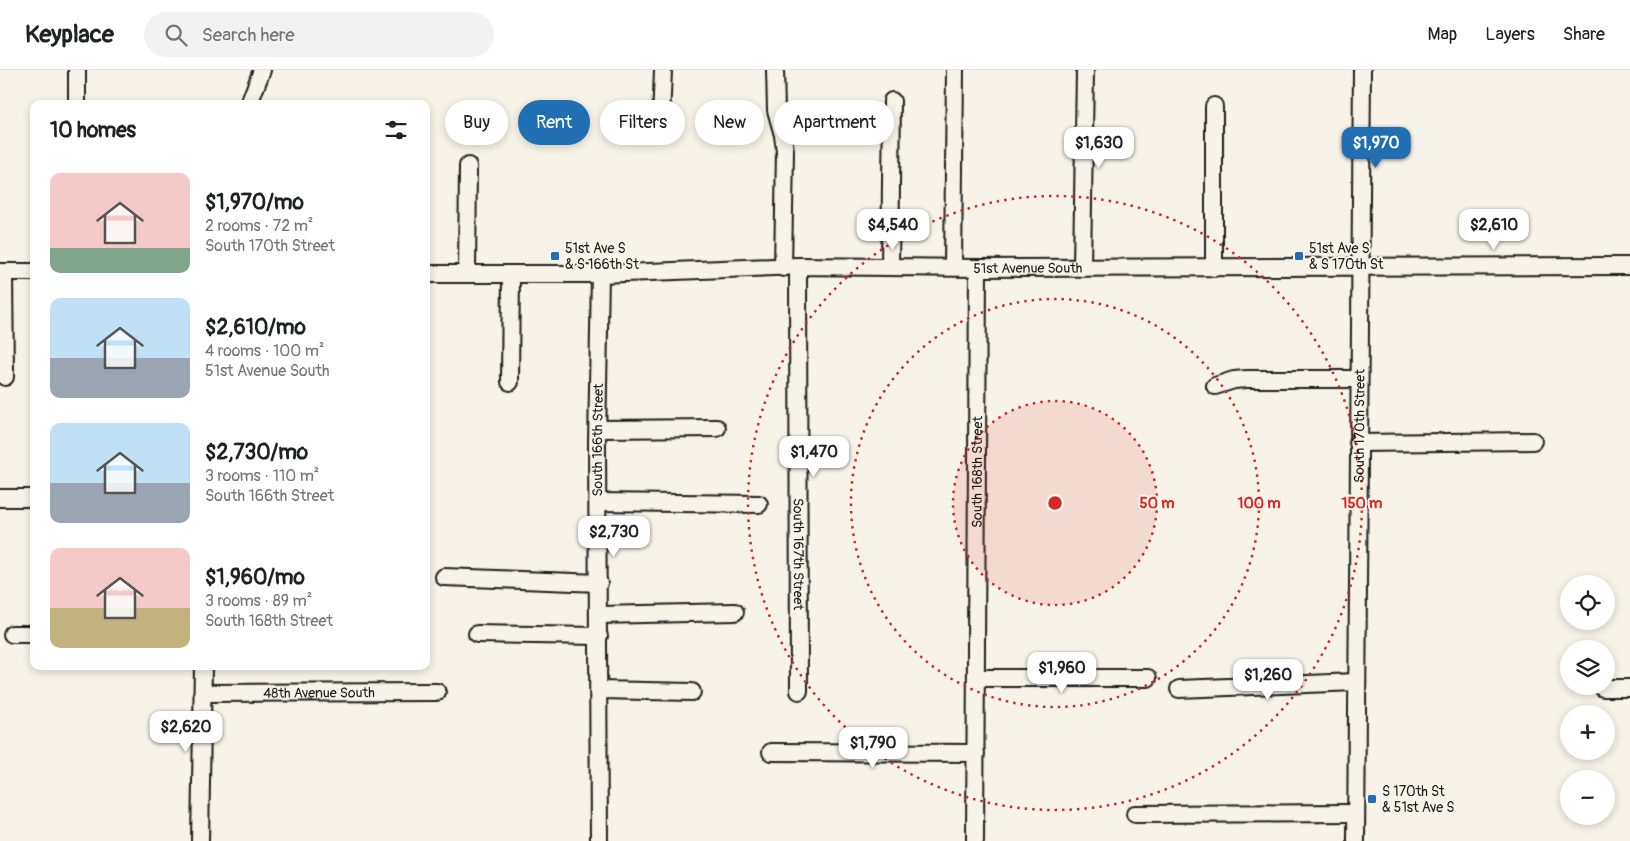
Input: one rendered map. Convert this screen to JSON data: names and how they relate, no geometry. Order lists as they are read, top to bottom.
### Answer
{
  "streets": {
    "street": [
      "51st Avenue South",
      "South 170th Street",
      "South 166th Street",
      "South 168th Street",
      "South 167th Street",
      "48th Avenue South"
    ]
  },
  "crossings": [
    ["51st Avenue South", "South 170th Street"],
    ["51st Avenue South", "South 166th Street"],
    ["51st Avenue South", "South 168th Street"],
    ["51st Avenue South", "South 167th Street"]
  ],
  "places": {
    "transit": ["51st Ave S & S 166th St", "51st Ave S & S 170th St", "S 170th St & 51st Ave S"]
  },
  "page": {
    "header": "Keyplace",
    "search": "Search here",
    "nav": ["Map", "Layers", "Share"],
    "chip": [
      "Buy",
      "Rent",
      "Filters",
      "New",
      "Apartment"
    ],
    "heading": "10 homes",
    "price": [
      "$1,630",
      "$1,970",
      "$4,540",
      "$2,610",
      "$1,470",
      "$2,730",
      "$1,960",
      "$1,260",
      "$2,620",
      "$1,790"
    ],
    "list": [
      {
        "name": "$1,970/mo",
        "note": "2 rooms · 72 m² · South 170th Street"
      },
      {
        "name": "$2,610/mo",
        "note": "4 rooms · 100 m² · 51st Avenue South"
      },
      {
        "name": "$2,730/mo",
        "note": "3 rooms · 110 m² · South 166th Street"
      },
      {
        "name": "$1,960/mo",
        "note": "3 rooms · 89 m² · South 168th Street"
      }
    ],
    "map_buttons": ["+", "−"]
  },
  "rings": ["50 m", "100 m", "150 m"]
}
